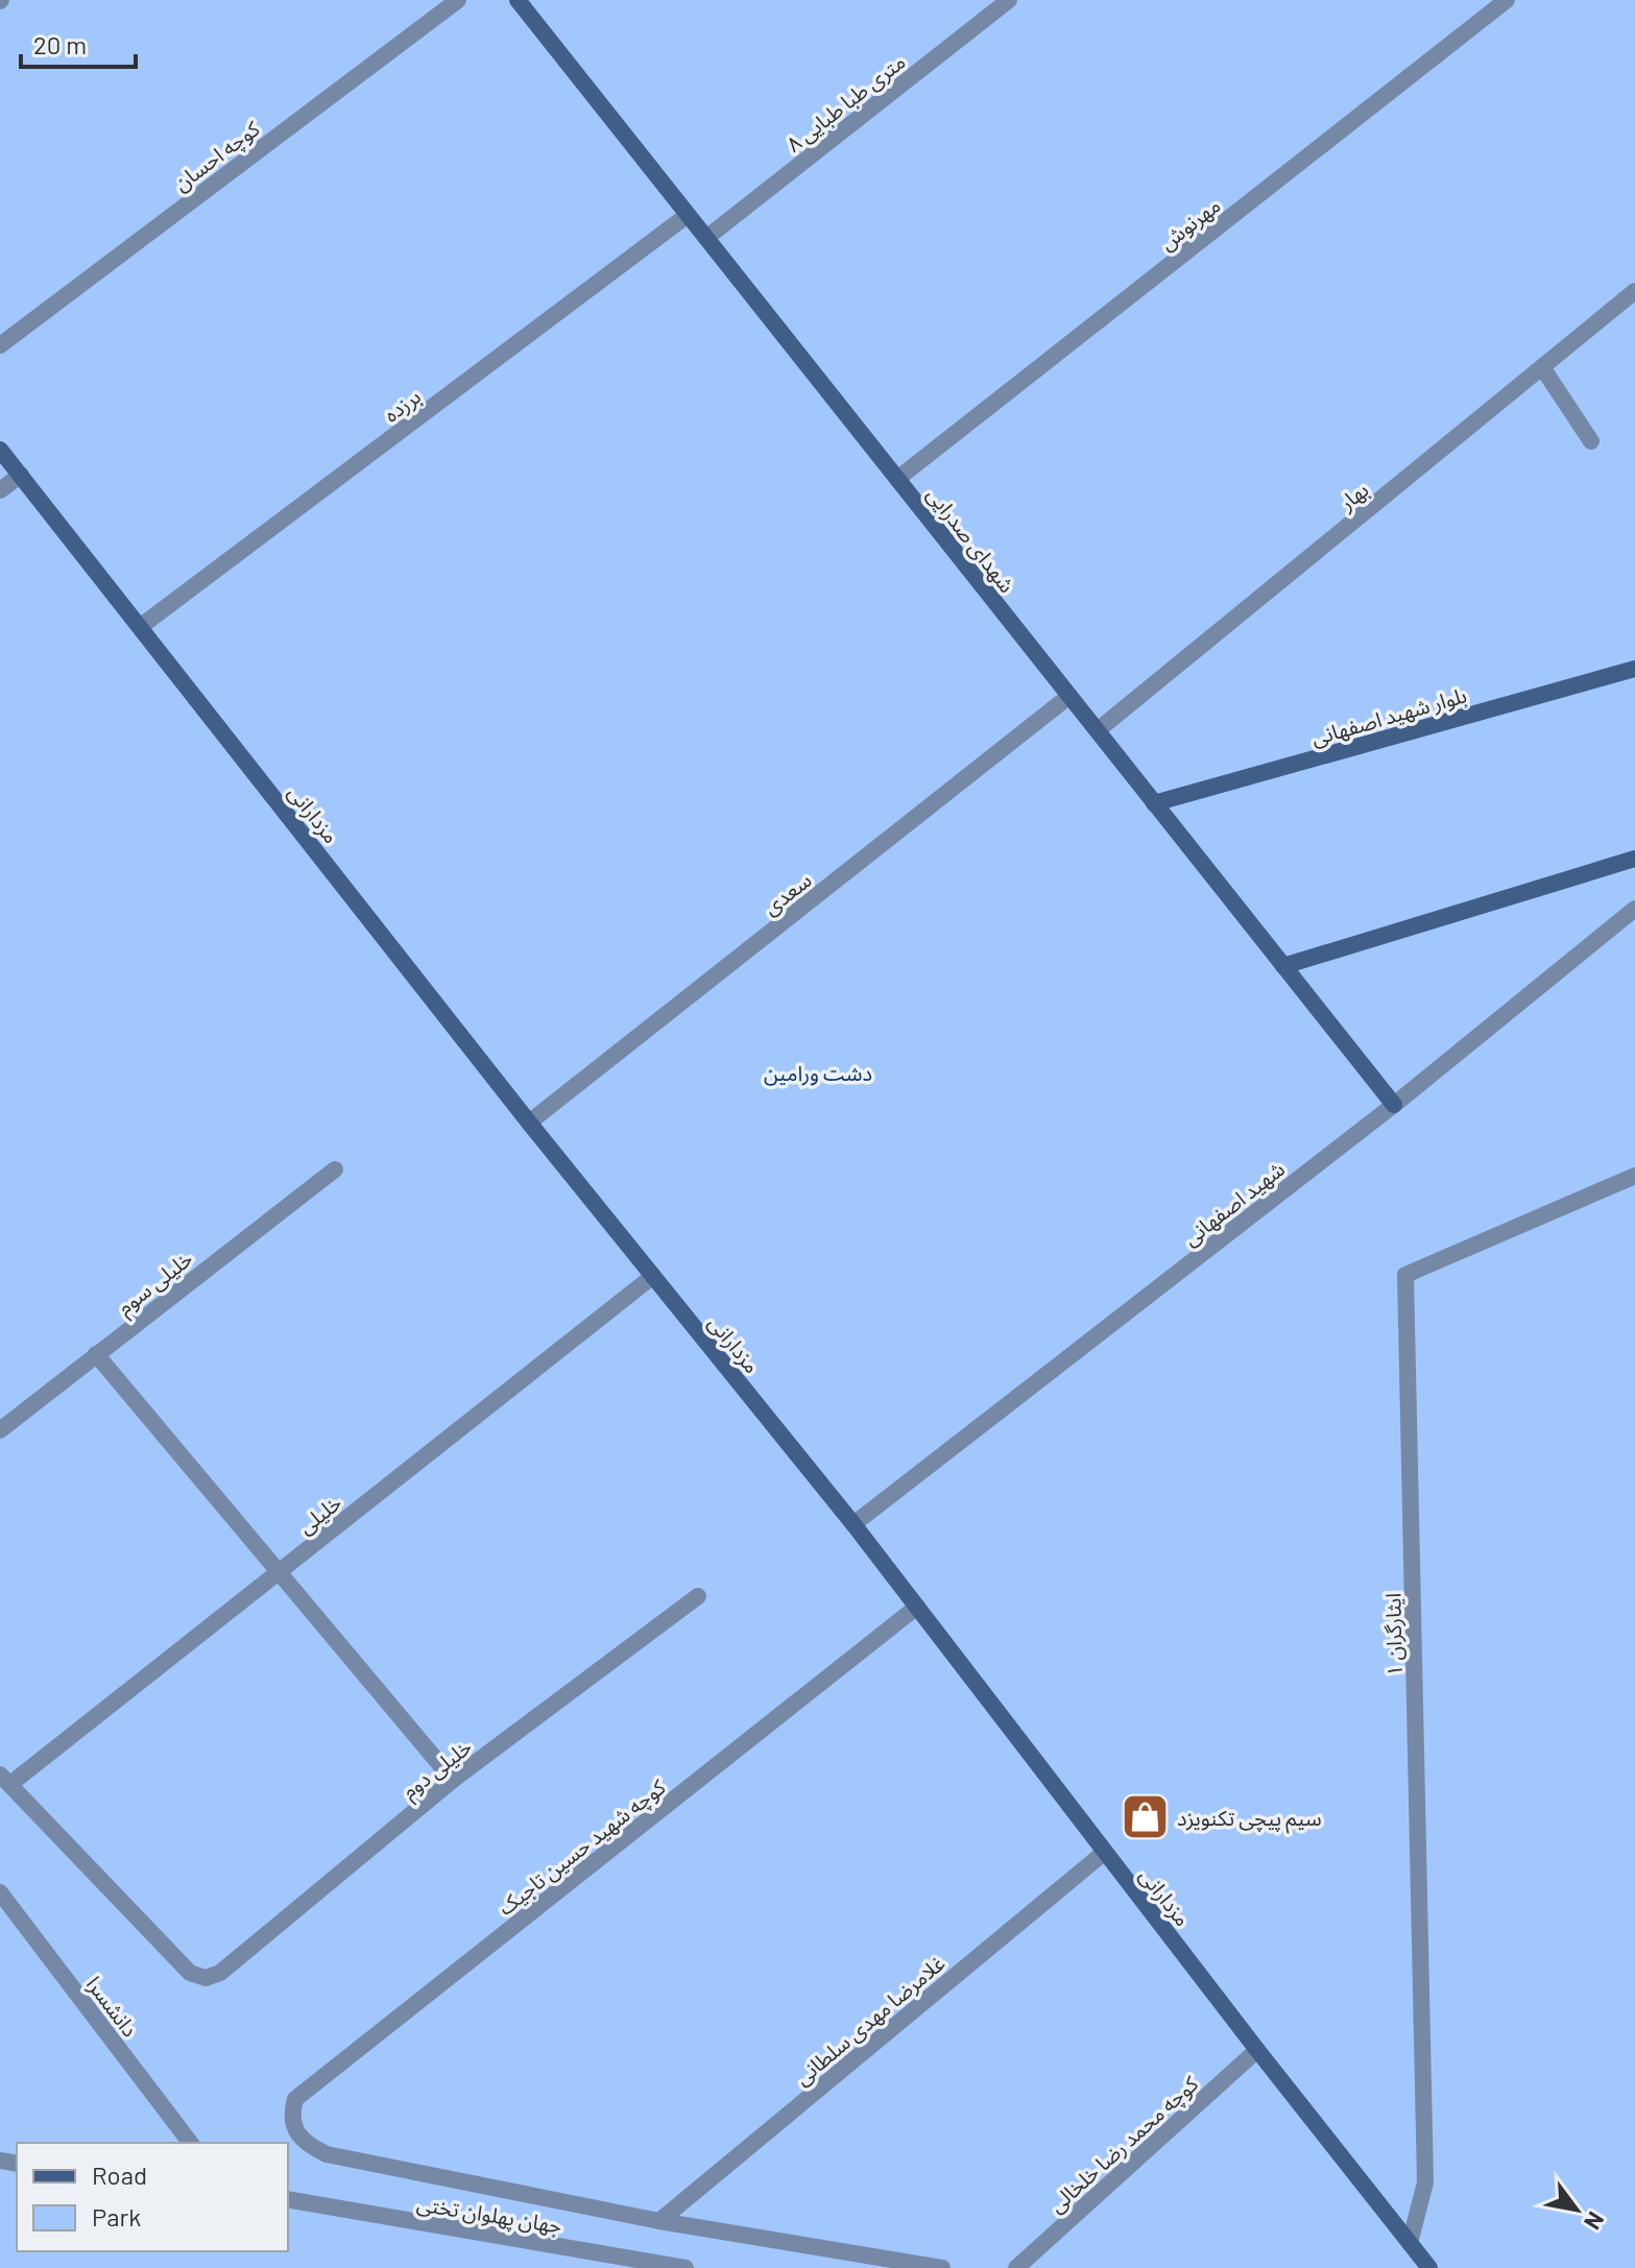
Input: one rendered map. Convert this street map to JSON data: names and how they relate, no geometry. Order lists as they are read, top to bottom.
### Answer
{
  "streets": {
    "main road": ["شهدای صدرایی", "بلوار شهید اصفهانی", "مزدارانی"],
    "street": [
      "۸ متری طبا طبایی",
      "کوچه احسان",
      "مهرنوش",
      "برزده",
      "بهار",
      "سعدی",
      "شهید اصفهانی",
      "خلیلی سوم",
      "خلیلی",
      "ایثارگران ۱",
      "خلیلی دوم",
      "کوچه شهید حسین تاجیک",
      "دانشسرا",
      "غلامرضا مهدی سلطانی",
      "کوچه محمد رضا خلخالی",
      "جهان پهلوان تختی"
    ]
  },
  "crossings": [
    ["۸ متری طبا طبایی", "شهدای صدرایی"],
    ["مهرنوش", "شهدای صدرایی"],
    ["برزده", "شهدای صدرایی"],
    ["برزده", "مزدارانی"],
    ["بهار", "شهدای صدرایی"],
    ["شهدای صدرایی", "بلوار شهید اصفهانی"],
    ["شهدای صدرایی", "سعدی"],
    ["شهدای صدرایی", "شهید اصفهانی"],
    ["مزدارانی", "سعدی"],
    ["مزدارانی", "شهید اصفهانی"],
    ["مزدارانی", "خلیلی"],
    ["مزدارانی", "ایثارگران ۱"],
    ["مزدارانی", "کوچه شهید حسین تاجیک"],
    ["مزدارانی", "غلامرضا مهدی سلطانی"],
    ["مزدارانی", "کوچه محمد رضا خلخالی"],
    ["خلیلی", "خلیلی دوم"],
    ["کوچه شهید حسین تاجیک", "غلامرضا مهدی سلطانی"]
  ],
  "parks": ["دشت ورامین"],
  "places": {
    "shop": ["سیم پیچی تکنویزد"]
  },
  "legend": ["Road", "Park"],
  "scale_bar": "20 m",
  "north": "bottom right"
}
